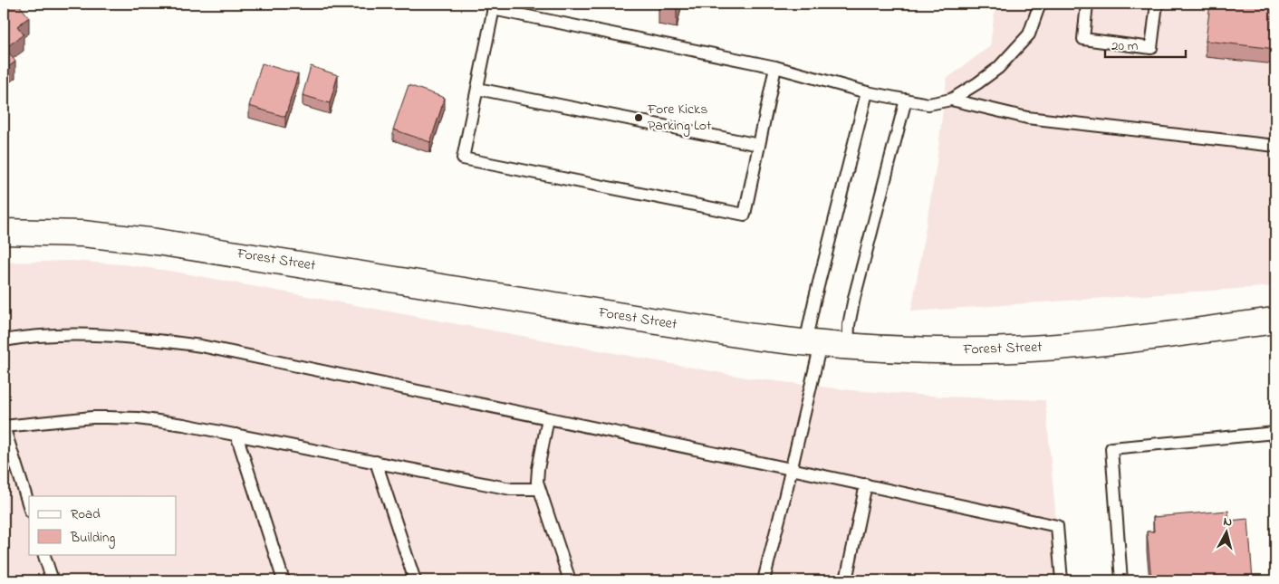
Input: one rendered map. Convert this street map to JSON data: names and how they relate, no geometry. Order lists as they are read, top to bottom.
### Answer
{
  "streets": {
    "main road": ["Forest Street"]
  },
  "places": ["Fore Kicks Parking Lot"],
  "legend": ["Road", "Building"],
  "scale_bar": "20 m",
  "north": "top"
}
